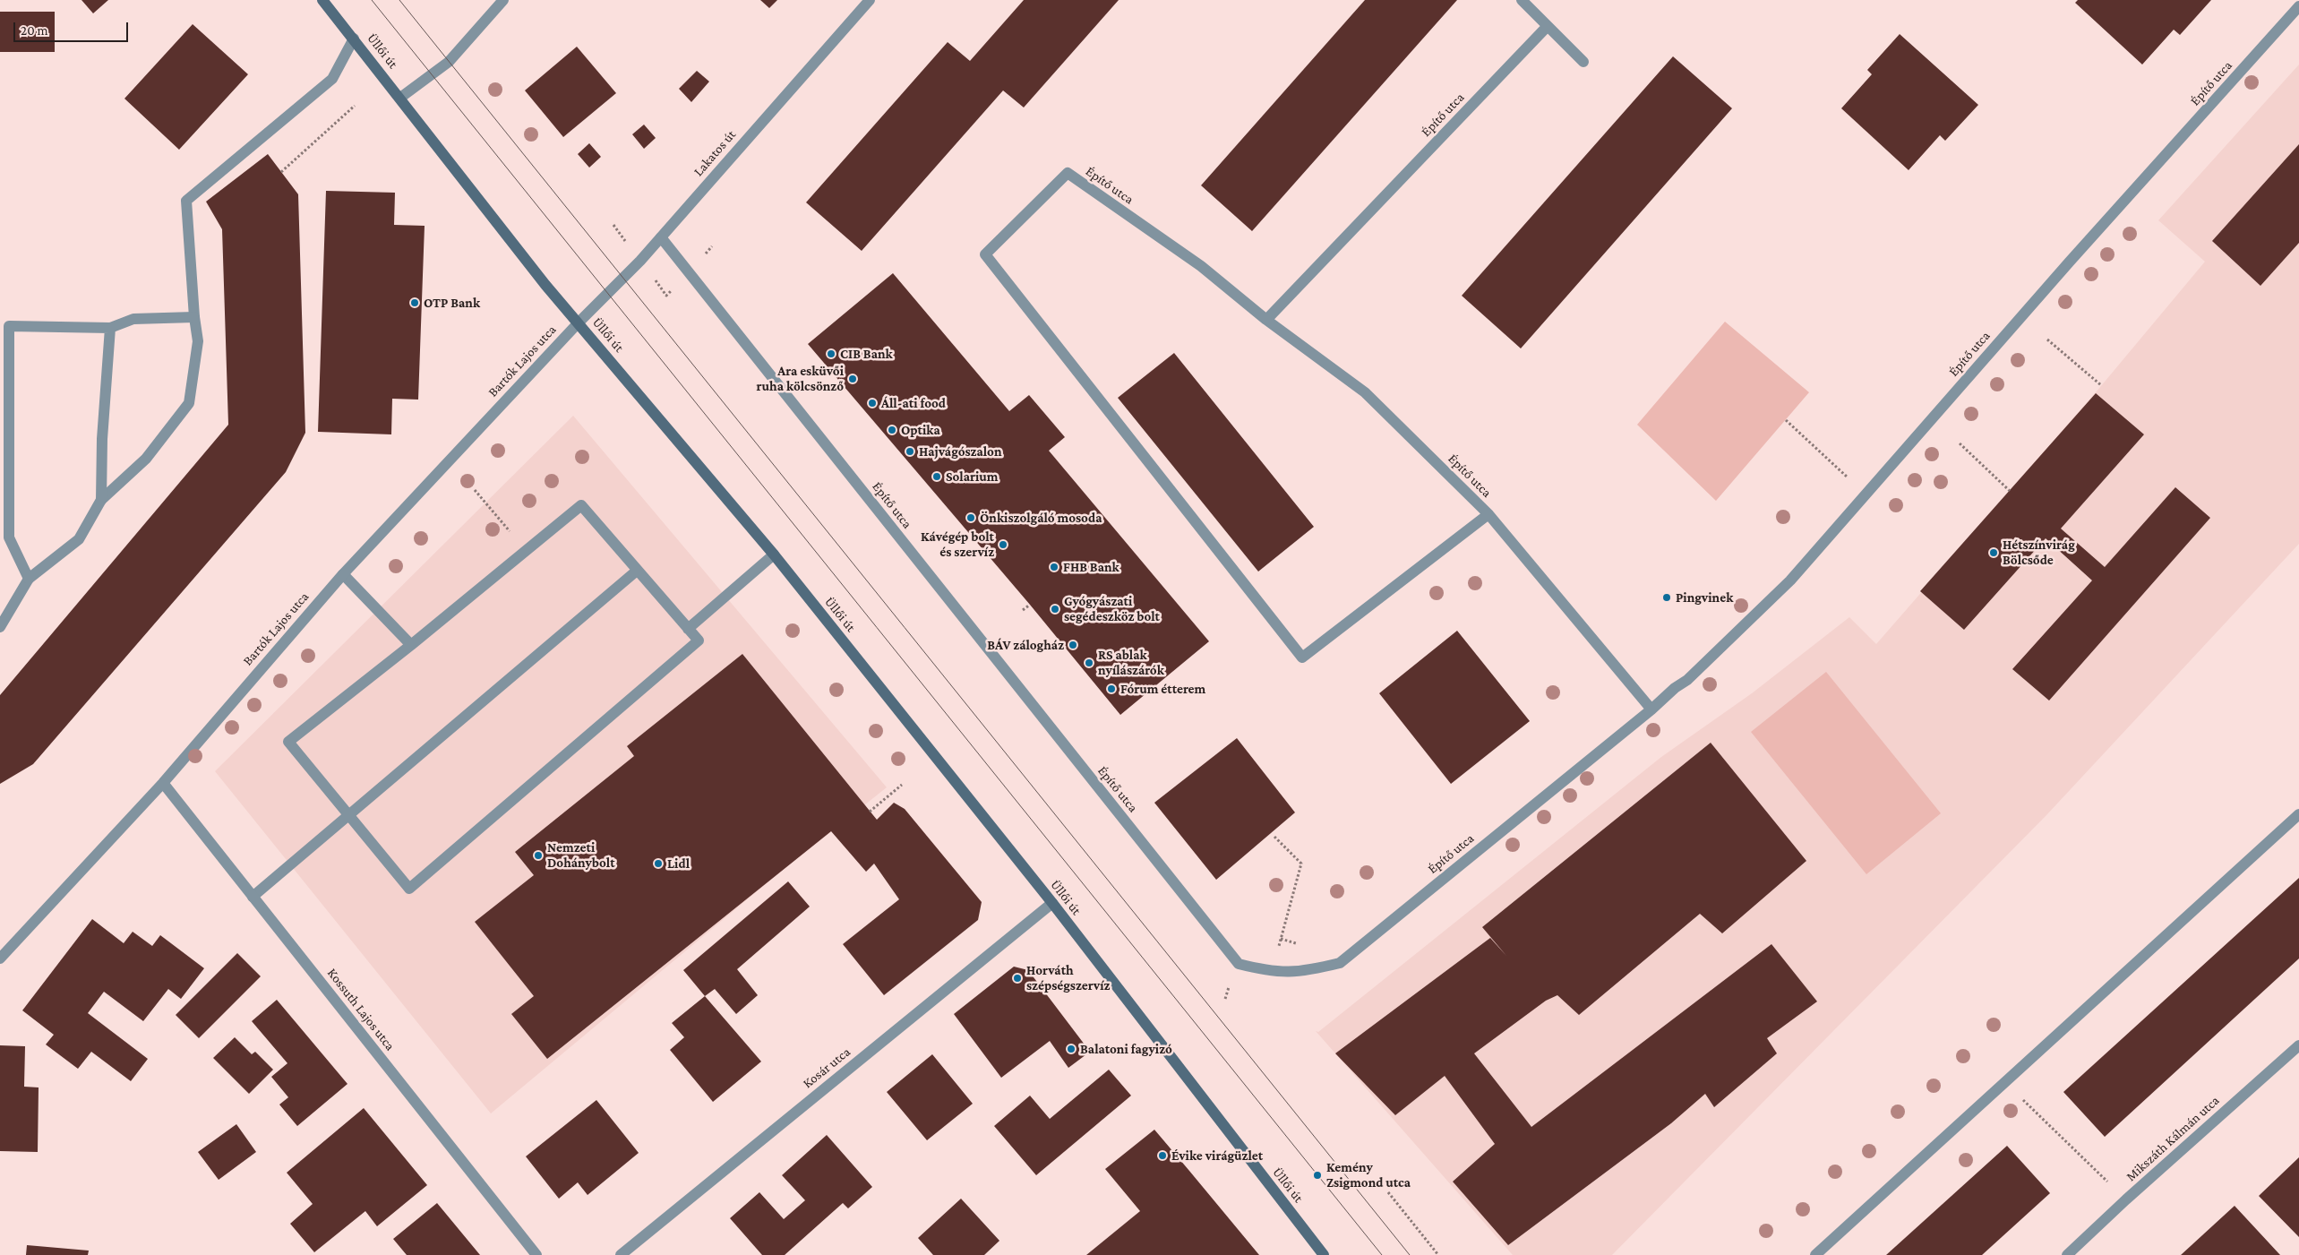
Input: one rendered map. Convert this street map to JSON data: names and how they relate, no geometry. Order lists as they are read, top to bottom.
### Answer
{
  "streets": {
    "main road": ["Üllői út"],
    "street": [
      "Építő utca",
      "Lakatos út",
      "Bartók Lajos utca",
      "Kossuth Lajos utca",
      "Kosár utca",
      "Mikszáth Kálmán utca"
    ]
  },
  "crossings": [
    ["Üllői út", "Lakatos út"],
    ["Üllői út", "Bartók Lajos utca"],
    ["Üllői út", "Kosár utca"],
    ["Építő utca", "Lakatos út"],
    ["Lakatos út", "Bartók Lajos utca"],
    ["Bartók Lajos utca", "Kossuth Lajos utca"]
  ],
  "places": [
    "OTP Bank",
    "CIB Bank",
    "Ara esküvői ruha kölcsönző",
    "Áll-ati food",
    "Optika",
    "Hajvágószalon",
    "Solarium",
    "Önkiszolgáló mosoda",
    "Kávégép bolt és szervíz",
    "Hétszínvirág Bölcsőde",
    "FHB Bank",
    "Pingvinek",
    "Gyógyászati segédeszköz bolt",
    "BÁV zálogház",
    "RS ablak nyílászárók",
    "Fórum étterem",
    "Nemzeti Dohánybolt",
    "Lidl",
    "Horváth szépségszervíz",
    "Balatoni fagyizó",
    "Évike virágüzlet",
    "Kemény Zsigmond utca"
  ],
  "scale_bar": "20 m"
}
